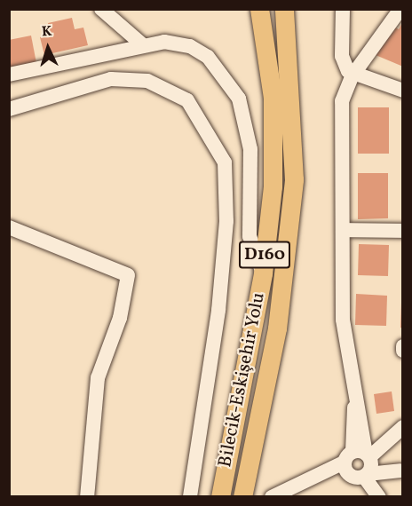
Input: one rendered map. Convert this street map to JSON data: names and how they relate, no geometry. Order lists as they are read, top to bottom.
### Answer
{
  "streets": {
    "main road": ["D160", "Bilecik-Eskişehir Yolu"]
  },
  "north": "top"
}
